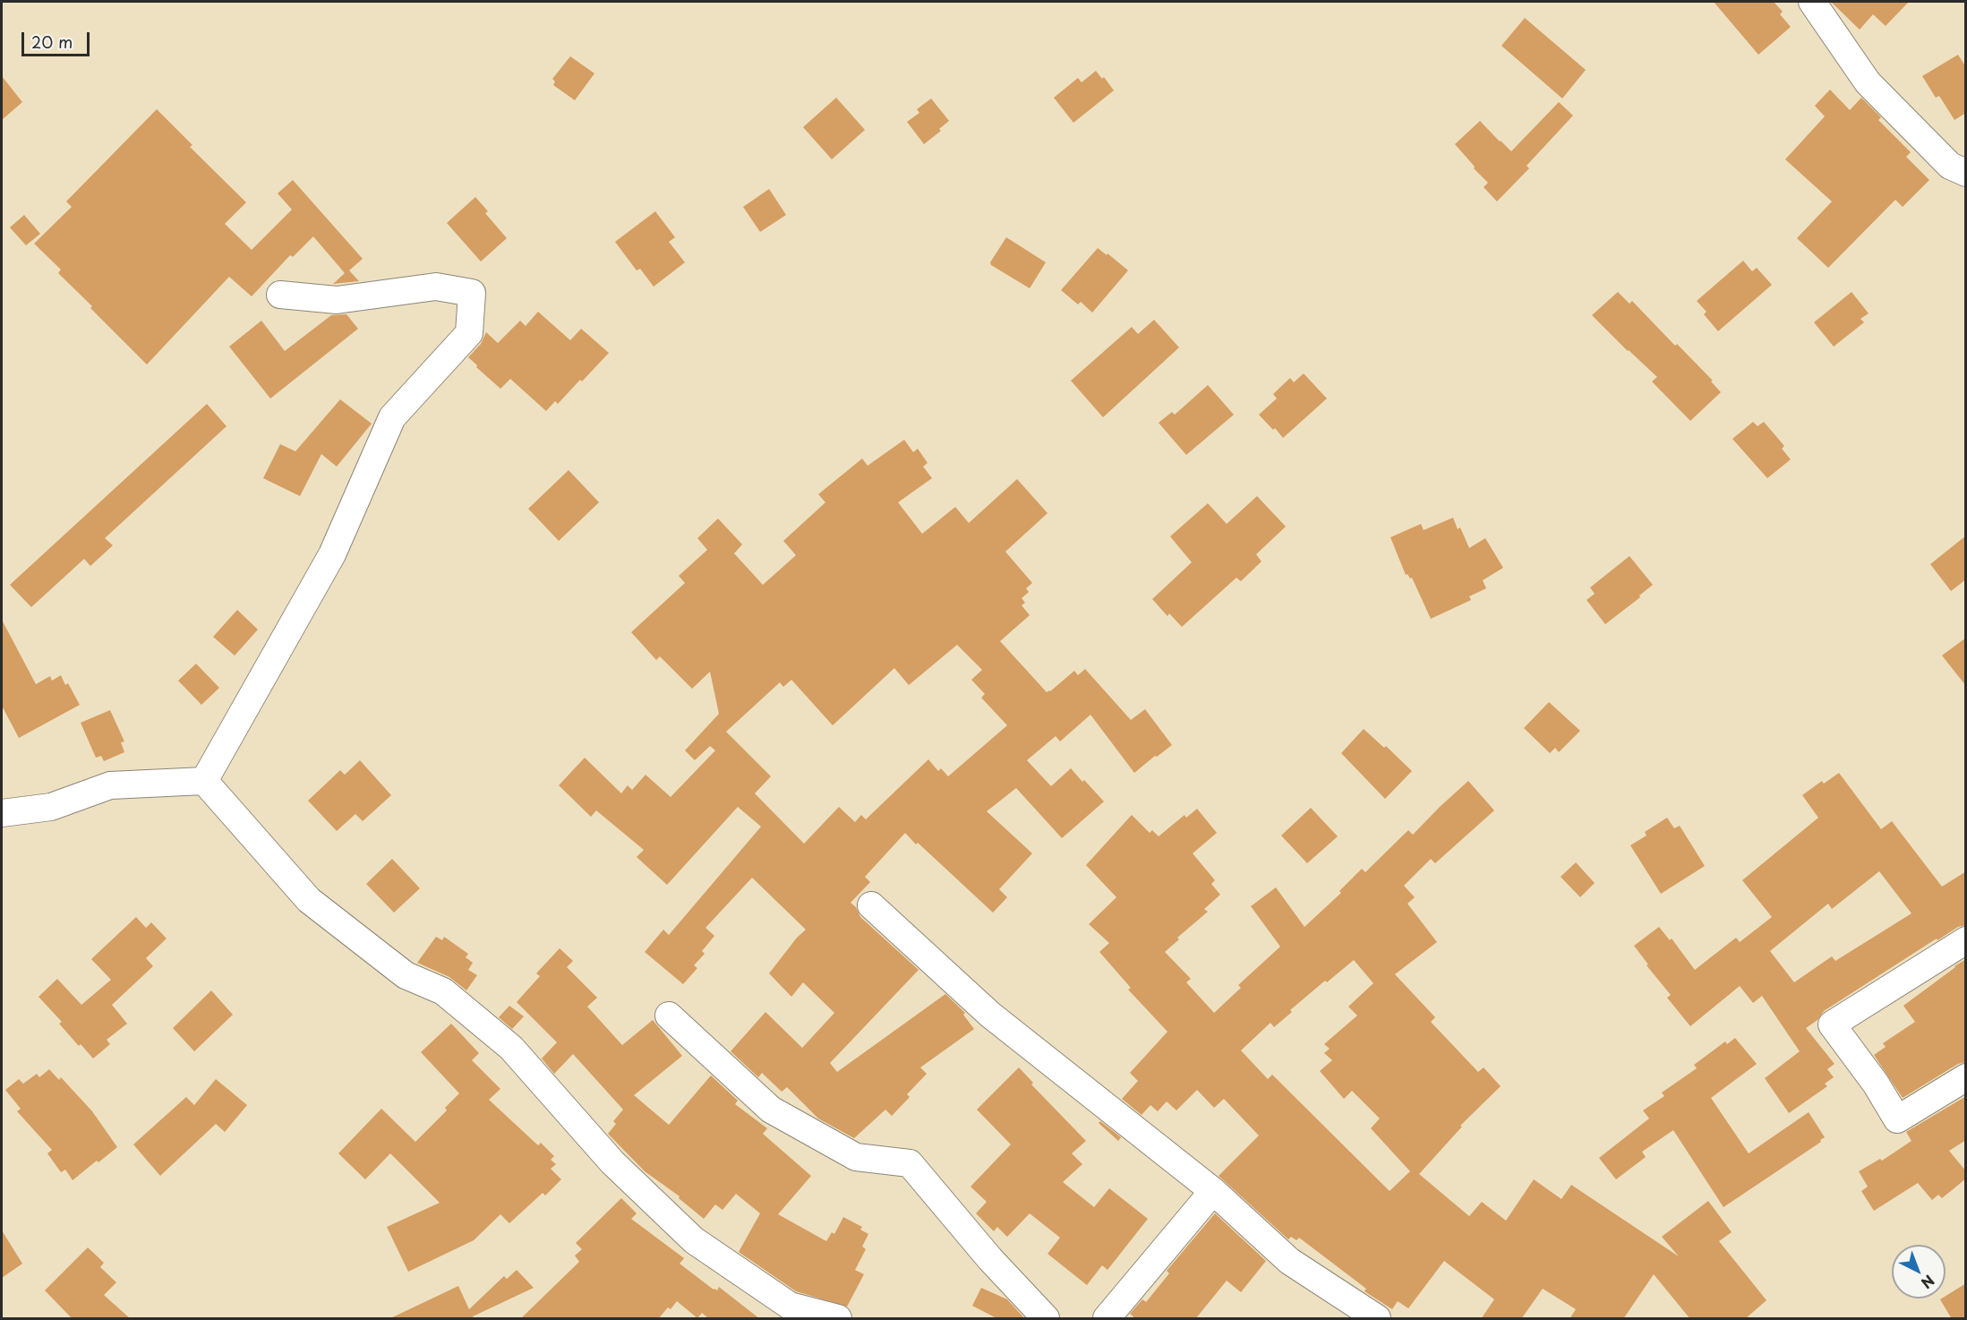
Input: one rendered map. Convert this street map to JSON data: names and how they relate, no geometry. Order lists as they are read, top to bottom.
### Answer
{
  "scale_bar": "20 m",
  "north": "bottom right"
}
